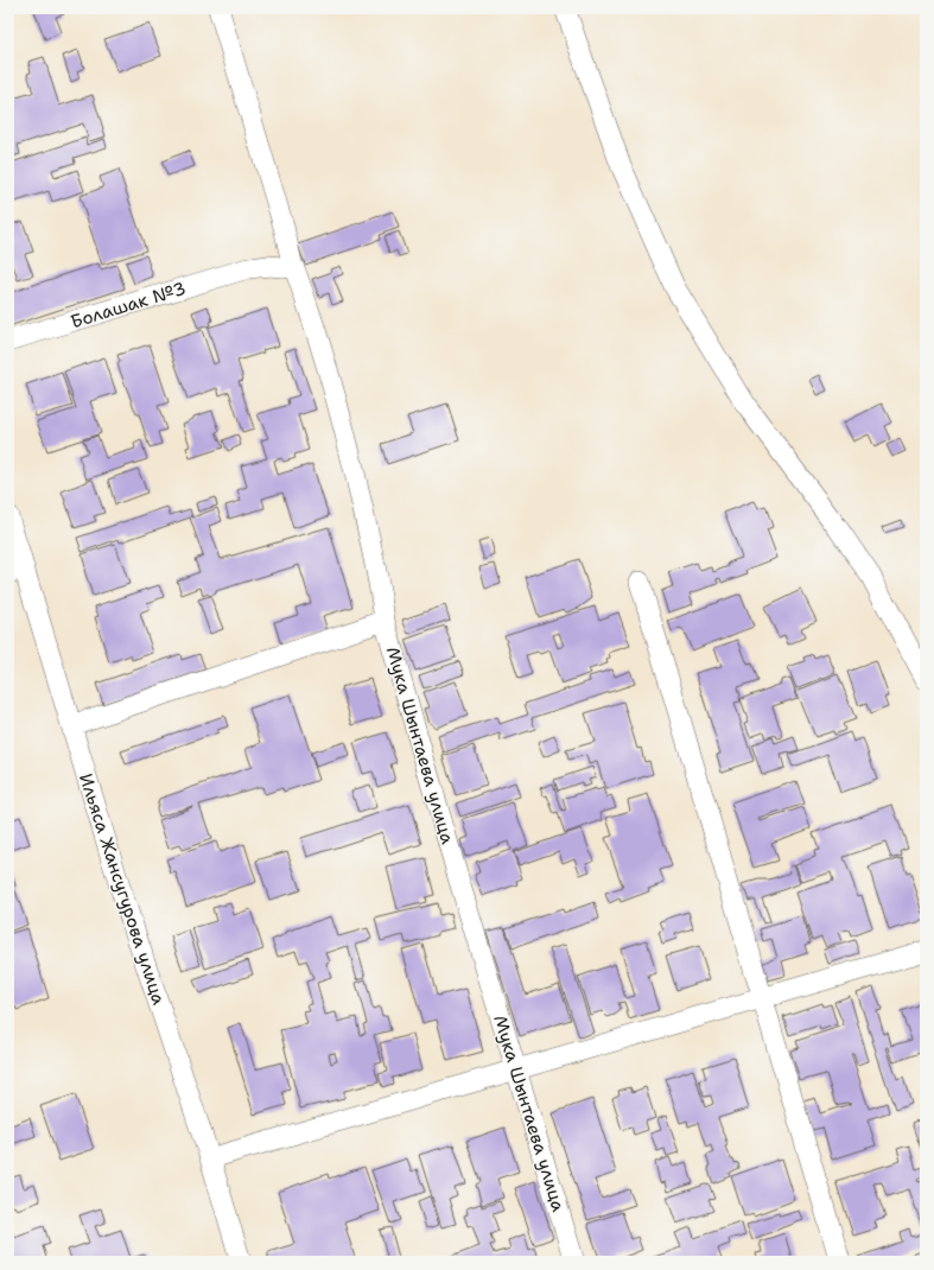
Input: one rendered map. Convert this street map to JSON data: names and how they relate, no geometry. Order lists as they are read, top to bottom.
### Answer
{
  "streets": {
    "street": ["Болашак №3", "Мука Шынтаева улица", "Ильяса Жансугурова улица"]
  },
  "crossings": [
    ["Болашак №3", "Мука Шынтаева улица"]
  ]
}
